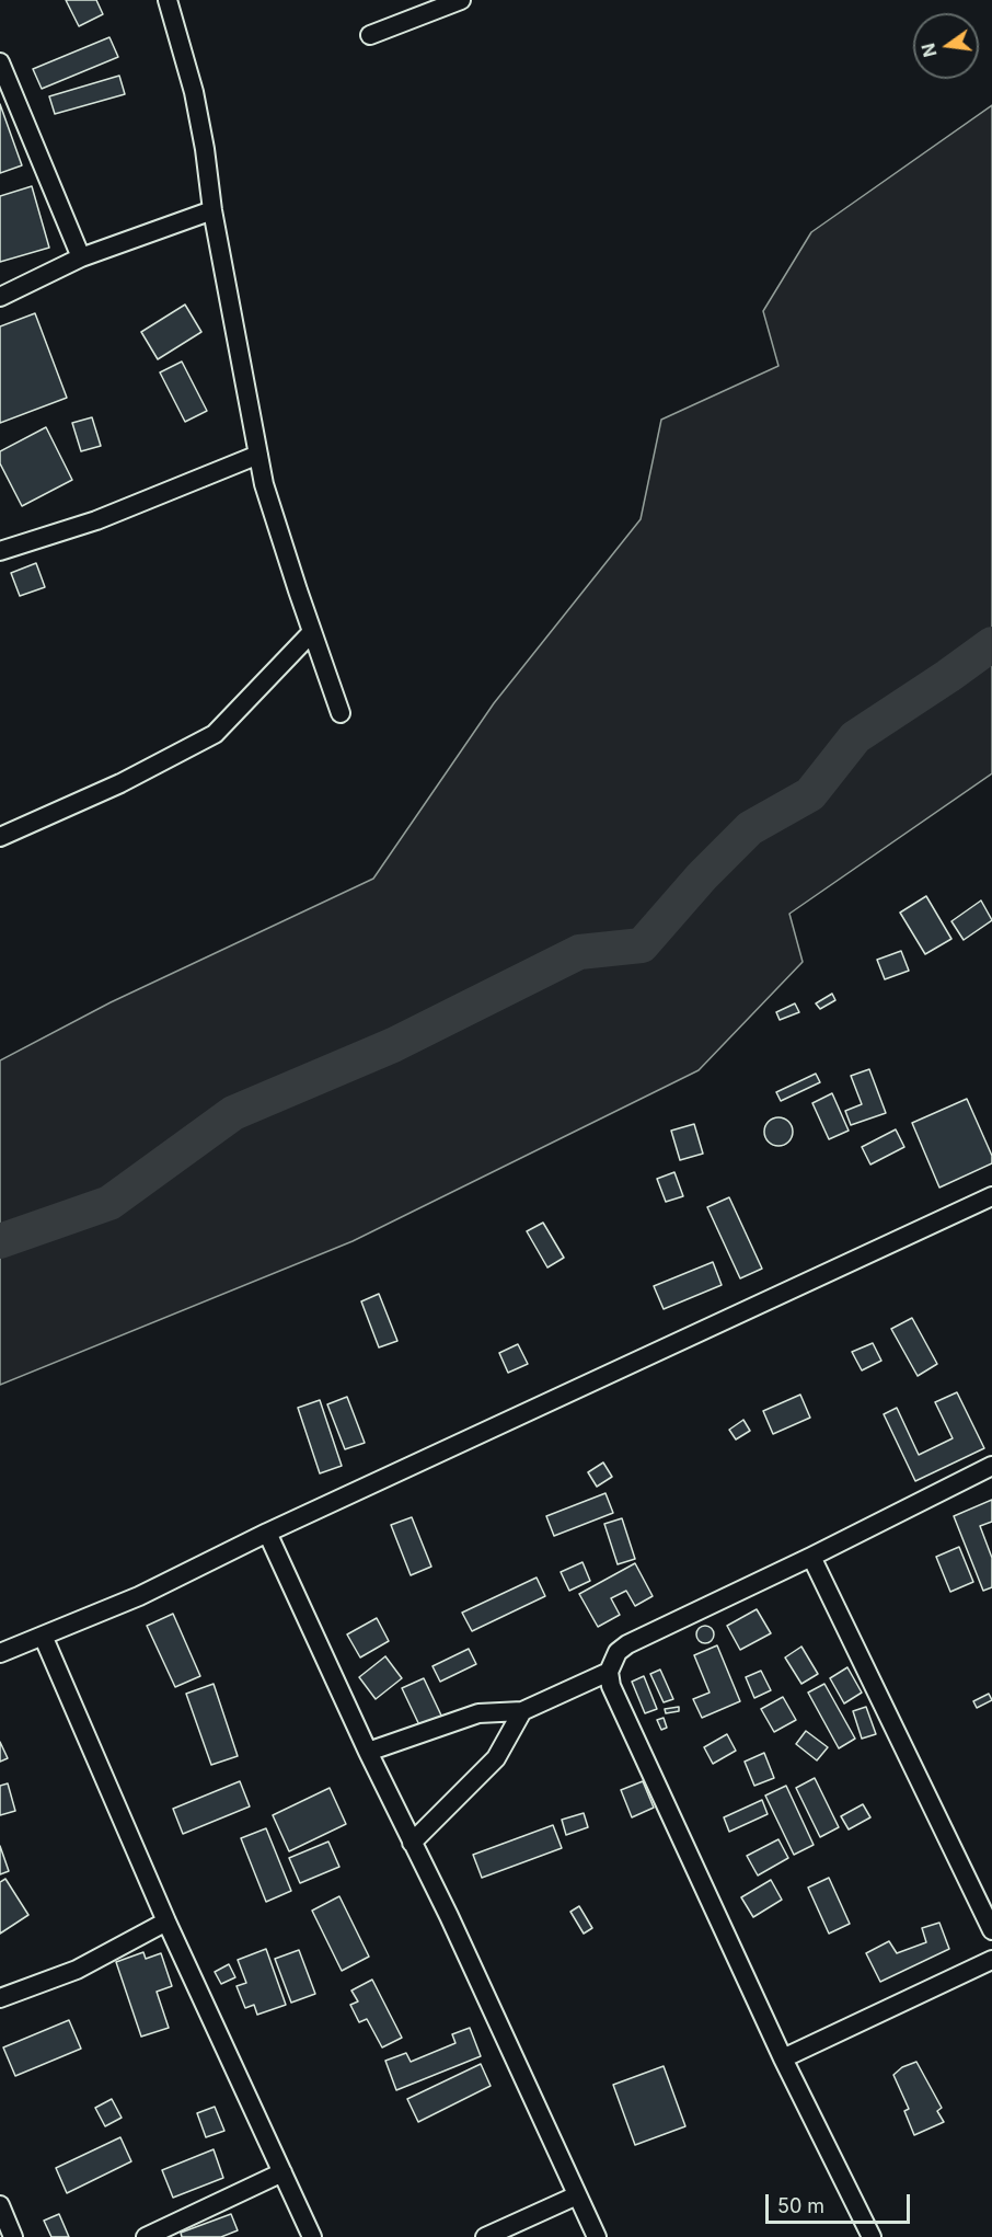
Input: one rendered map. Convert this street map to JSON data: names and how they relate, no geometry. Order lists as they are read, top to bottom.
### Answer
{
  "scale_bar": "50 m",
  "north": "left"
}
